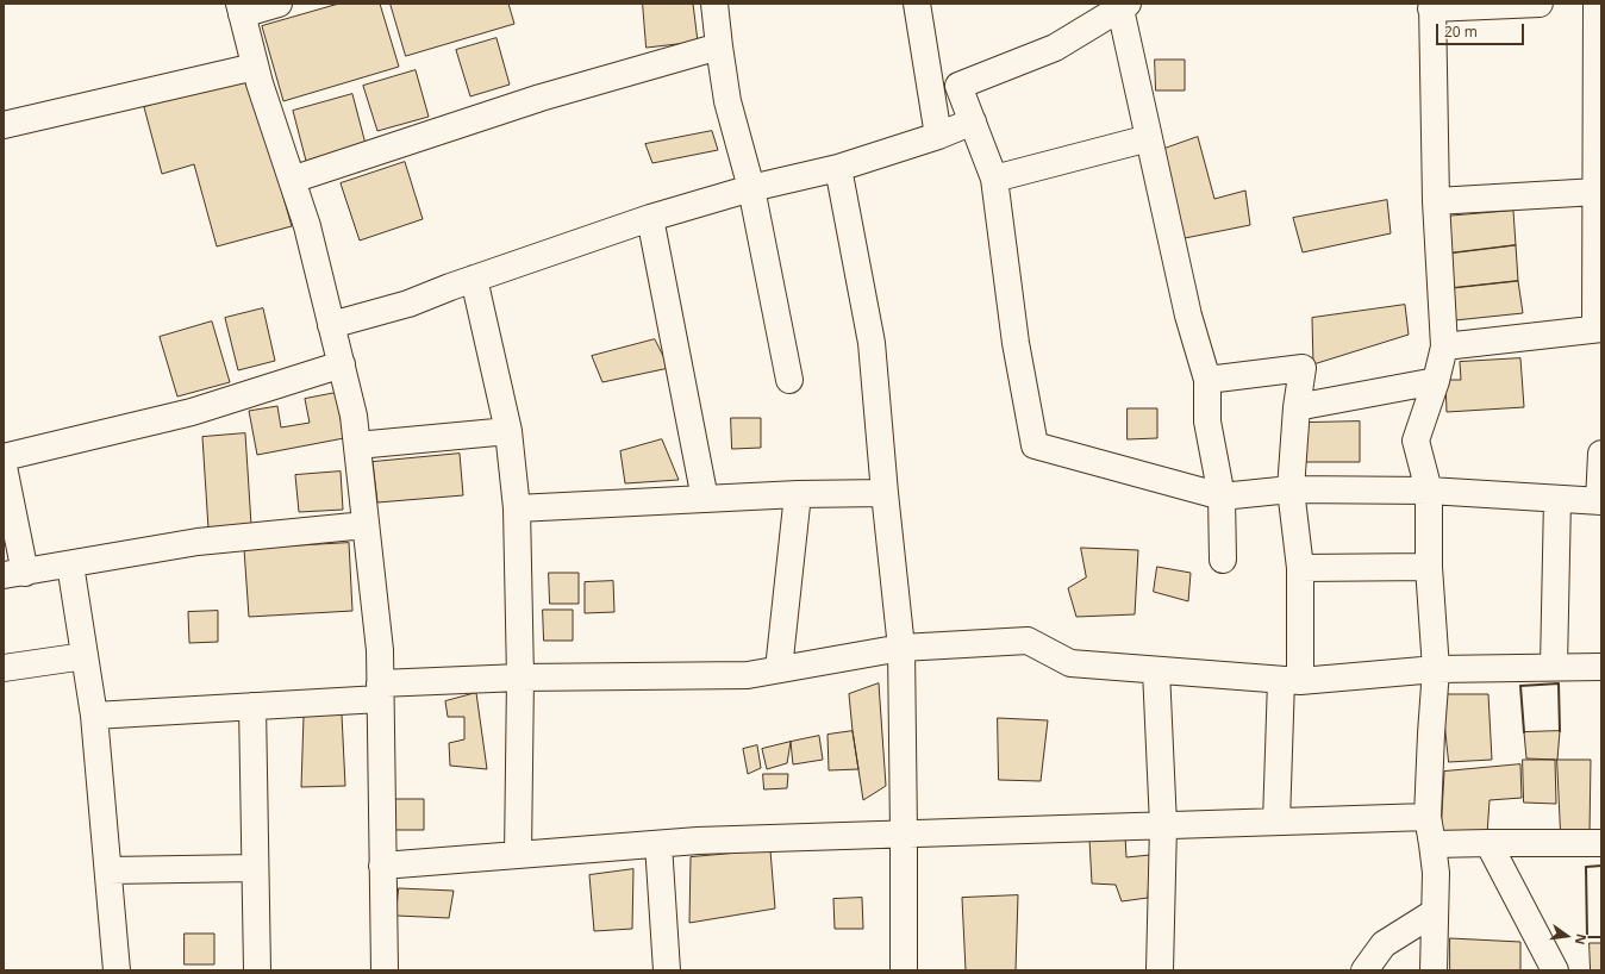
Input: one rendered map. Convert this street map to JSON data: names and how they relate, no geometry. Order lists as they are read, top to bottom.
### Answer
{
  "scale_bar": "20 m",
  "north": "right"
}
